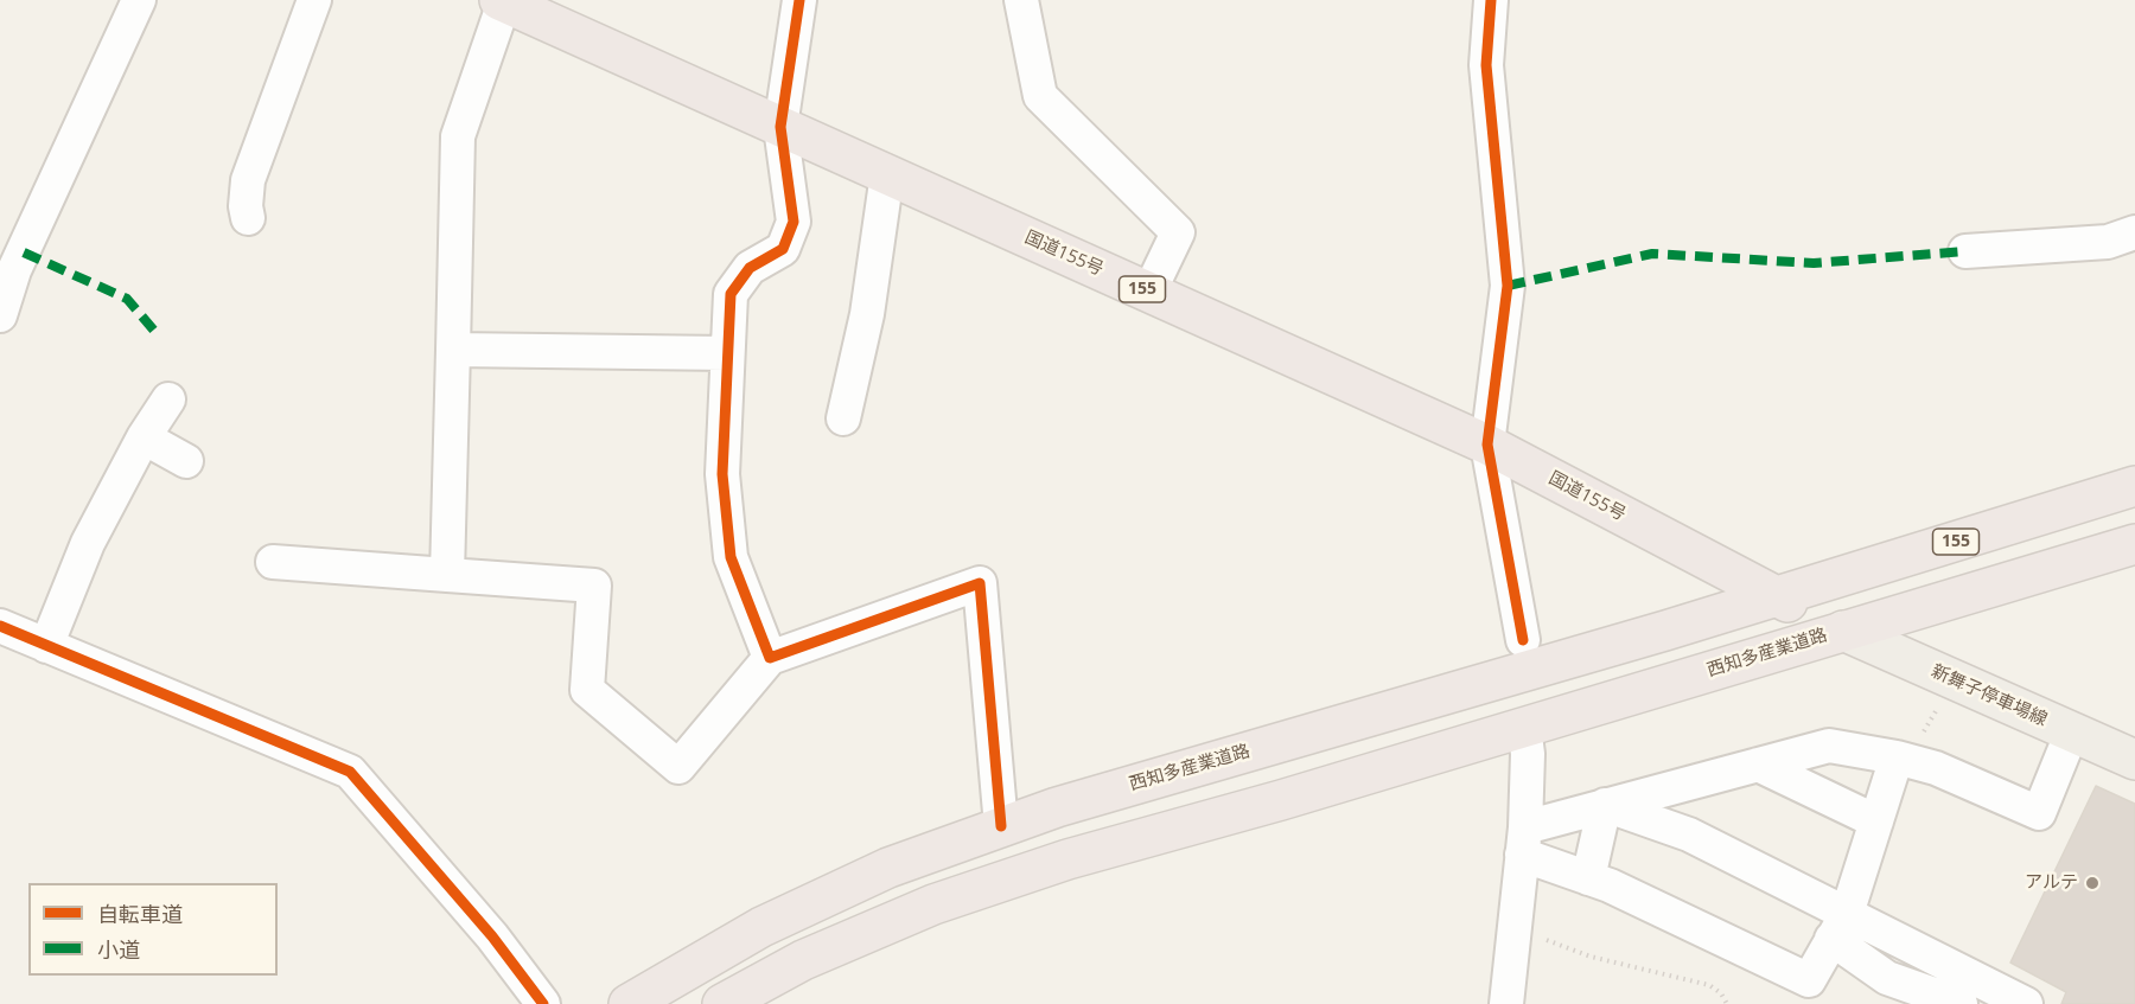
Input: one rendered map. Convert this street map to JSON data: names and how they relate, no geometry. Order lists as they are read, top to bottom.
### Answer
{
  "streets": {
    "highway": ["国道155号", "155", "西知多産業道路"],
    "main road": ["新舞子停車場線"]
  },
  "crossings": [
    ["国道155号", "155"],
    ["国道155号", "西知多産業道路"],
    ["国道155号", "新舞子停車場線"],
    ["155", "西知多産業道路"],
    ["西知多産業道路", "新舞子停車場線"]
  ],
  "places": ["アルテ"],
  "legend": ["自転車道", "小道"]
}
